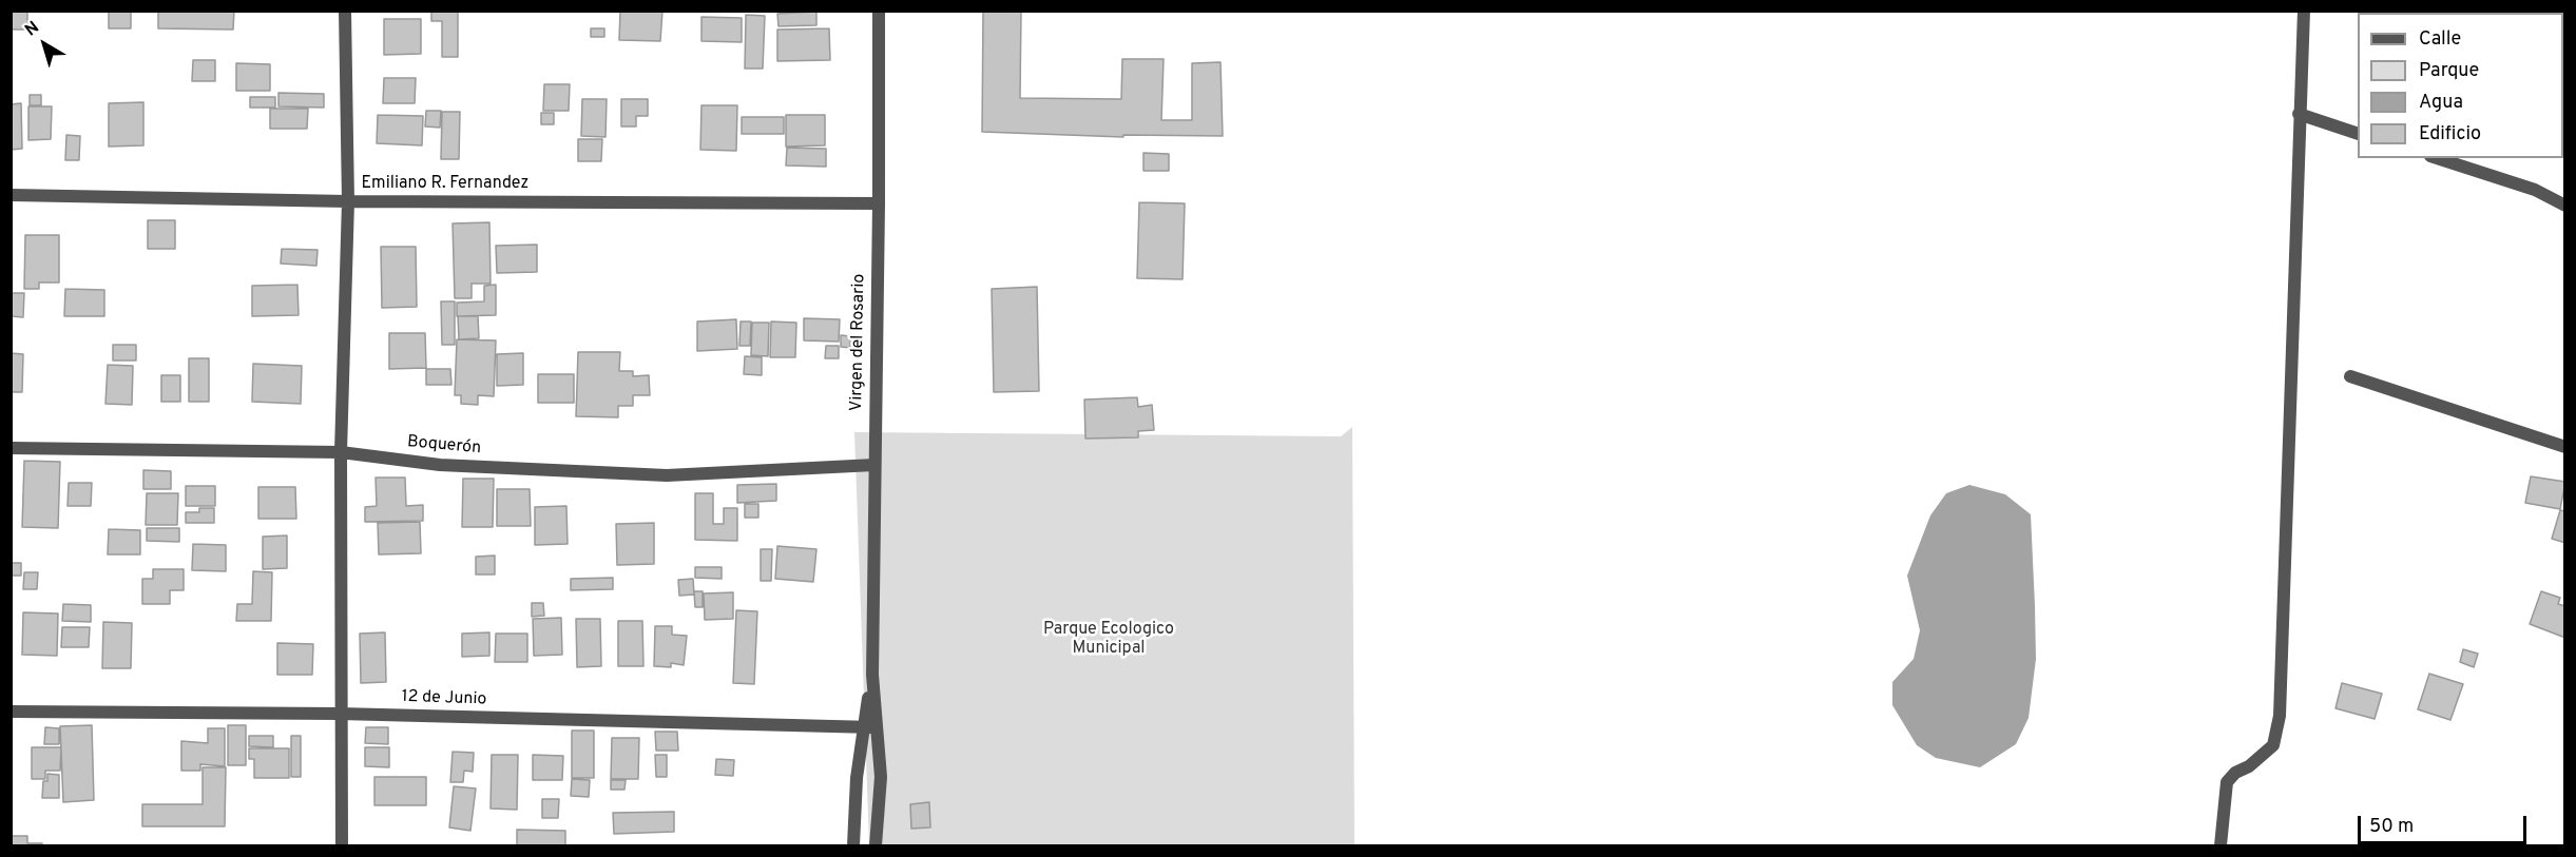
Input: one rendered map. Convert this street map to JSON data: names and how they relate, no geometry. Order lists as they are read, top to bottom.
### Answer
{
  "streets": {
    "street": [
      "Emiliano R. Fernandez",
      "Virgen del Rosario",
      "Boquerón",
      "12 de Junio"
    ]
  },
  "crossings": [
    ["Emiliano R. Fernandez", "Virgen del Rosario"],
    ["Virgen del Rosario", "Boquerón"],
    ["Virgen del Rosario", "12 de Junio"]
  ],
  "parks": ["Parque Ecologico Municipal"],
  "legend": [
    "Calle",
    "Parque",
    "Agua",
    "Edificio"
  ],
  "scale_bar": "50 m",
  "north": "top left"
}
